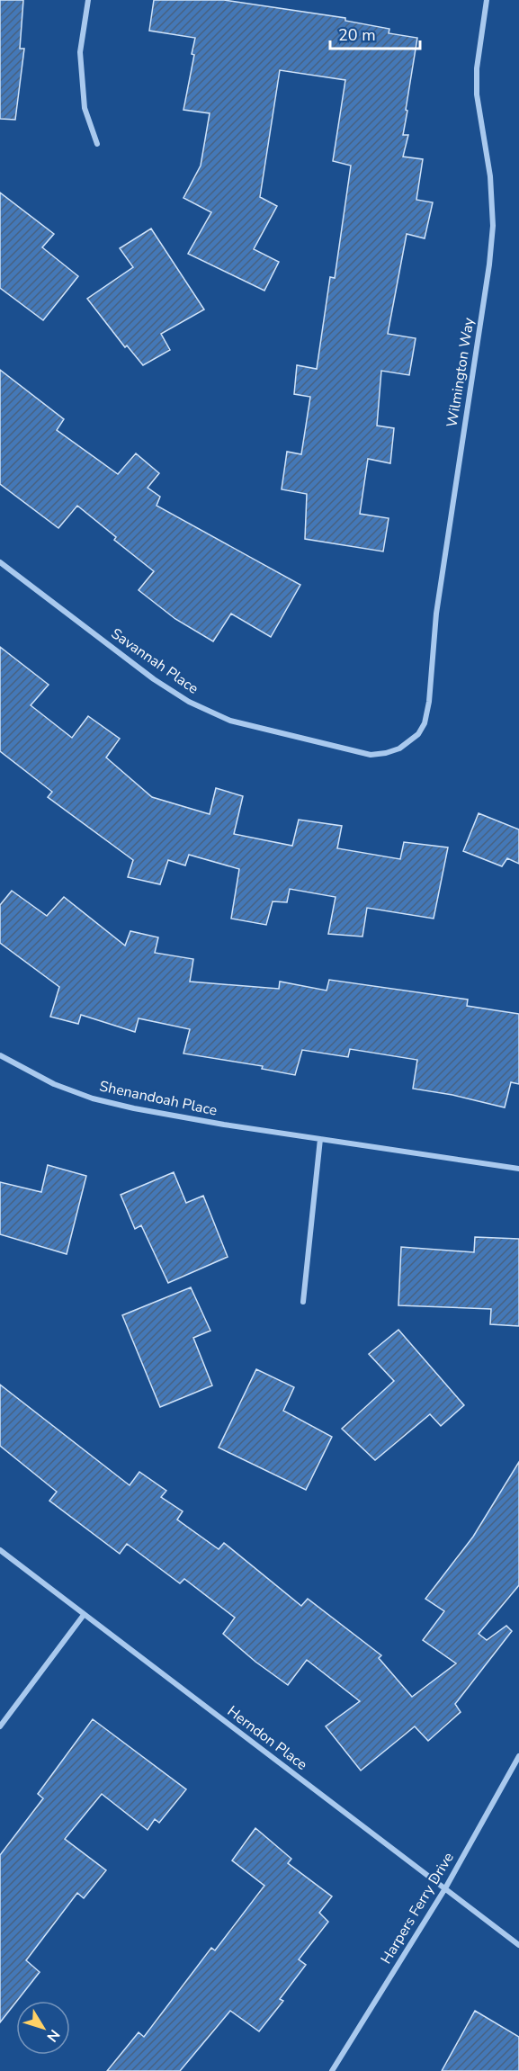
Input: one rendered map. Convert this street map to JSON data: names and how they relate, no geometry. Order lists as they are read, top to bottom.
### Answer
{
  "streets": {
    "street": [
      "Wilmington Way",
      "Savannah Place",
      "Shenandoah Place",
      "Herndon Place",
      "Harpers Ferry Drive"
    ]
  },
  "crossings": [
    ["Wilmington Way", "Savannah Place"],
    ["Herndon Place", "Harpers Ferry Drive"]
  ],
  "scale_bar": "20 m",
  "north": "bottom right"
}
